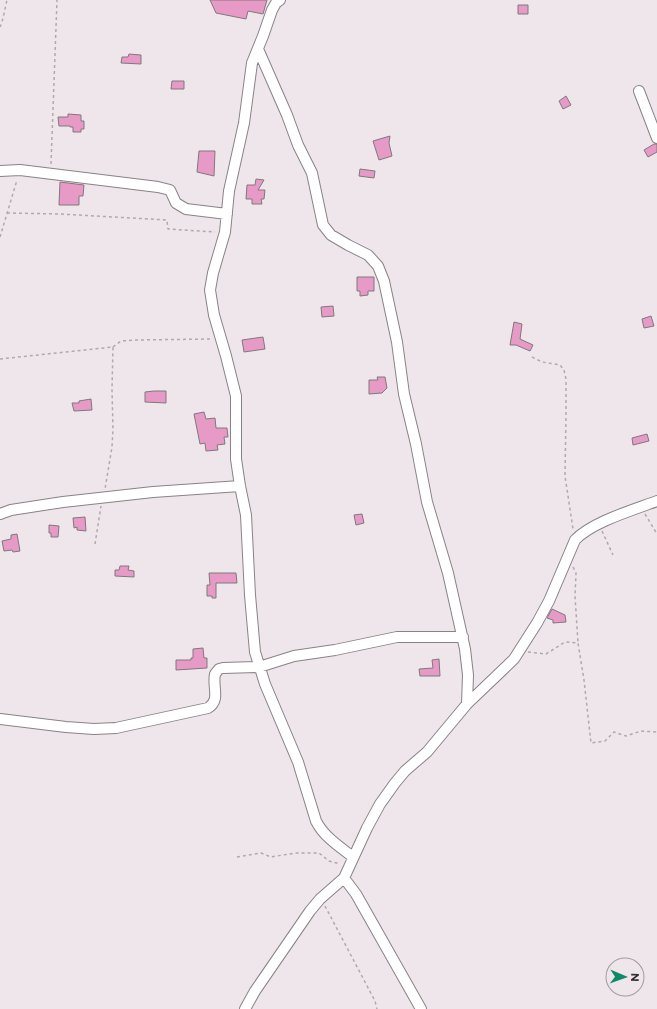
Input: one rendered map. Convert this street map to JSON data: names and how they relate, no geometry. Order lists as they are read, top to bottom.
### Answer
{
  "north": "right"
}
